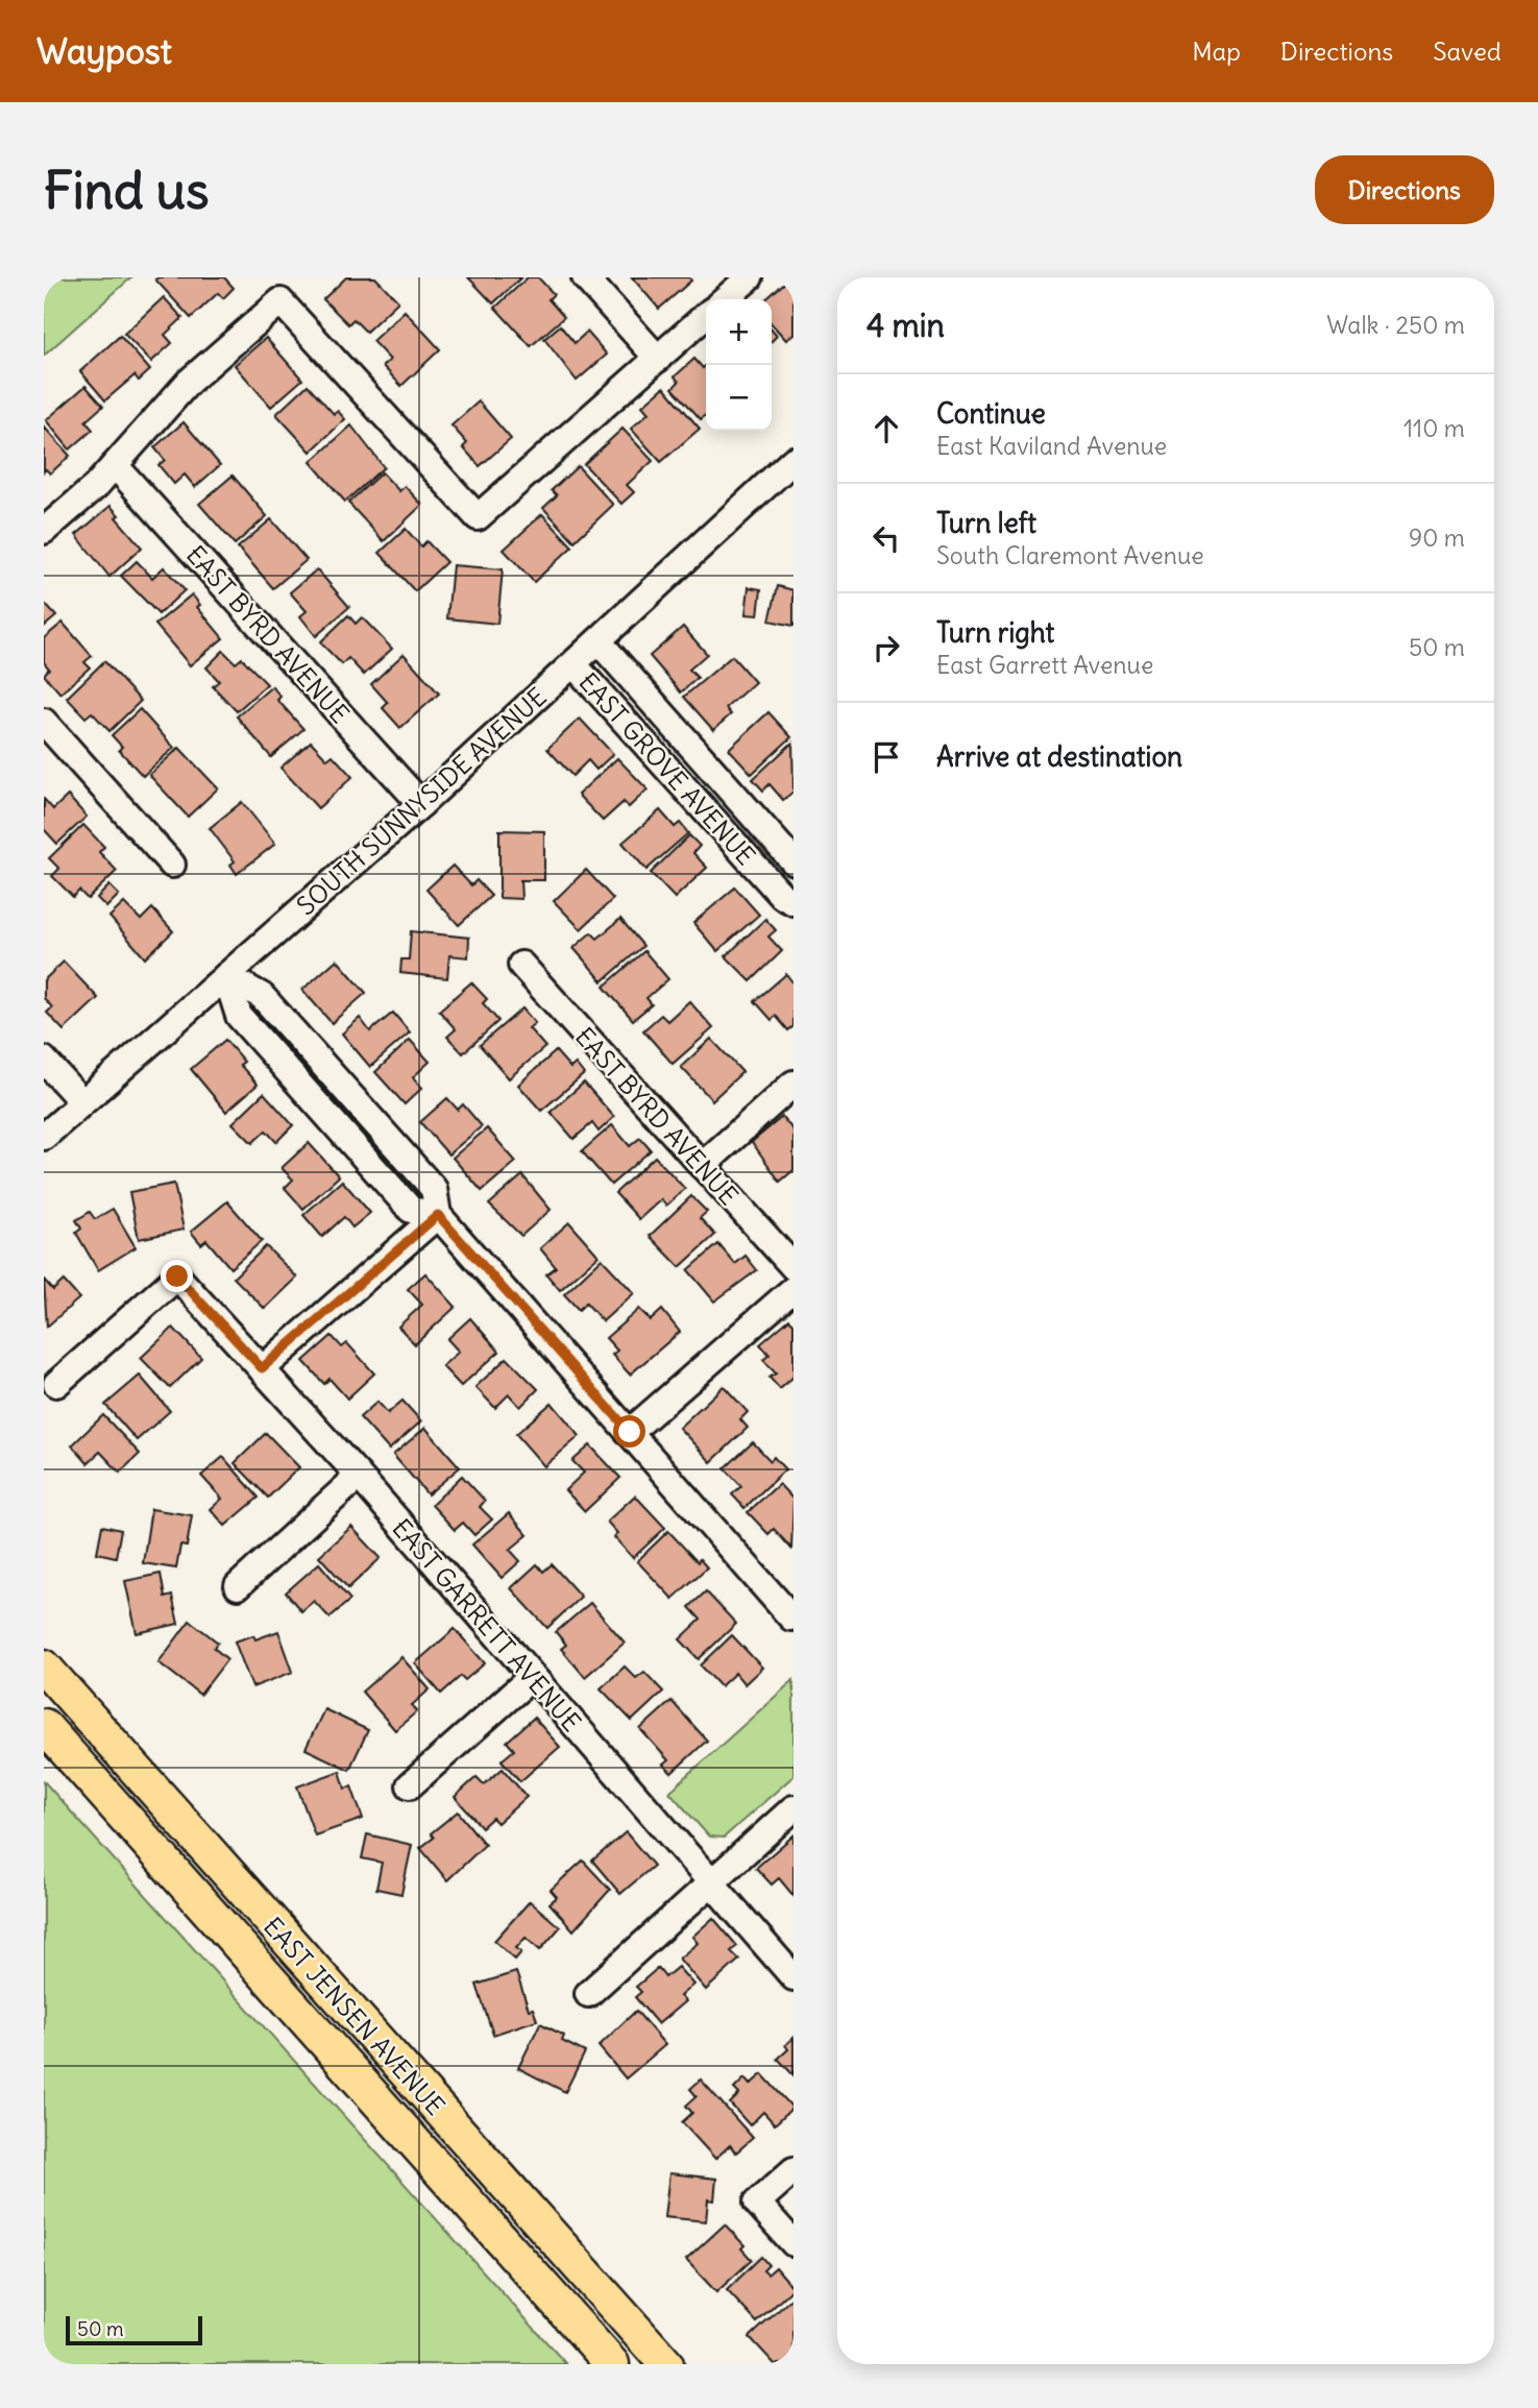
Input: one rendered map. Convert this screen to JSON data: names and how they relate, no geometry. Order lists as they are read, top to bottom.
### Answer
{
  "streets": {
    "main road": ["EAST JENSEN AVENUE"],
    "street": [
      "EAST BYRD AVENUE",
      "EAST GROVE AVENUE",
      "SOUTH SUNNYSIDE AVENUE",
      "EAST GARRETT AVENUE"
    ]
  },
  "crossings": [
    ["EAST BYRD AVENUE", "SOUTH SUNNYSIDE AVENUE"],
    ["EAST GROVE AVENUE", "SOUTH SUNNYSIDE AVENUE"]
  ],
  "scale_bar": "50 m",
  "page": {
    "header": "Waypost",
    "nav": ["Map", "Directions", "Saved"],
    "buttons": "Directions",
    "title": "Find us",
    "heading": ["4 min", "Walk · 250 m"],
    "map_buttons": ["+", "−"],
    "list": [
      ["Continue", "East Kaviland Avenue", "110 m"],
      ["Turn left", "South Claremont Avenue", "90 m"],
      ["Turn right", "East Garrett Avenue", "50 m"],
      "Arrive at destination"
    ],
    "scale": "50 m"
  }
}
